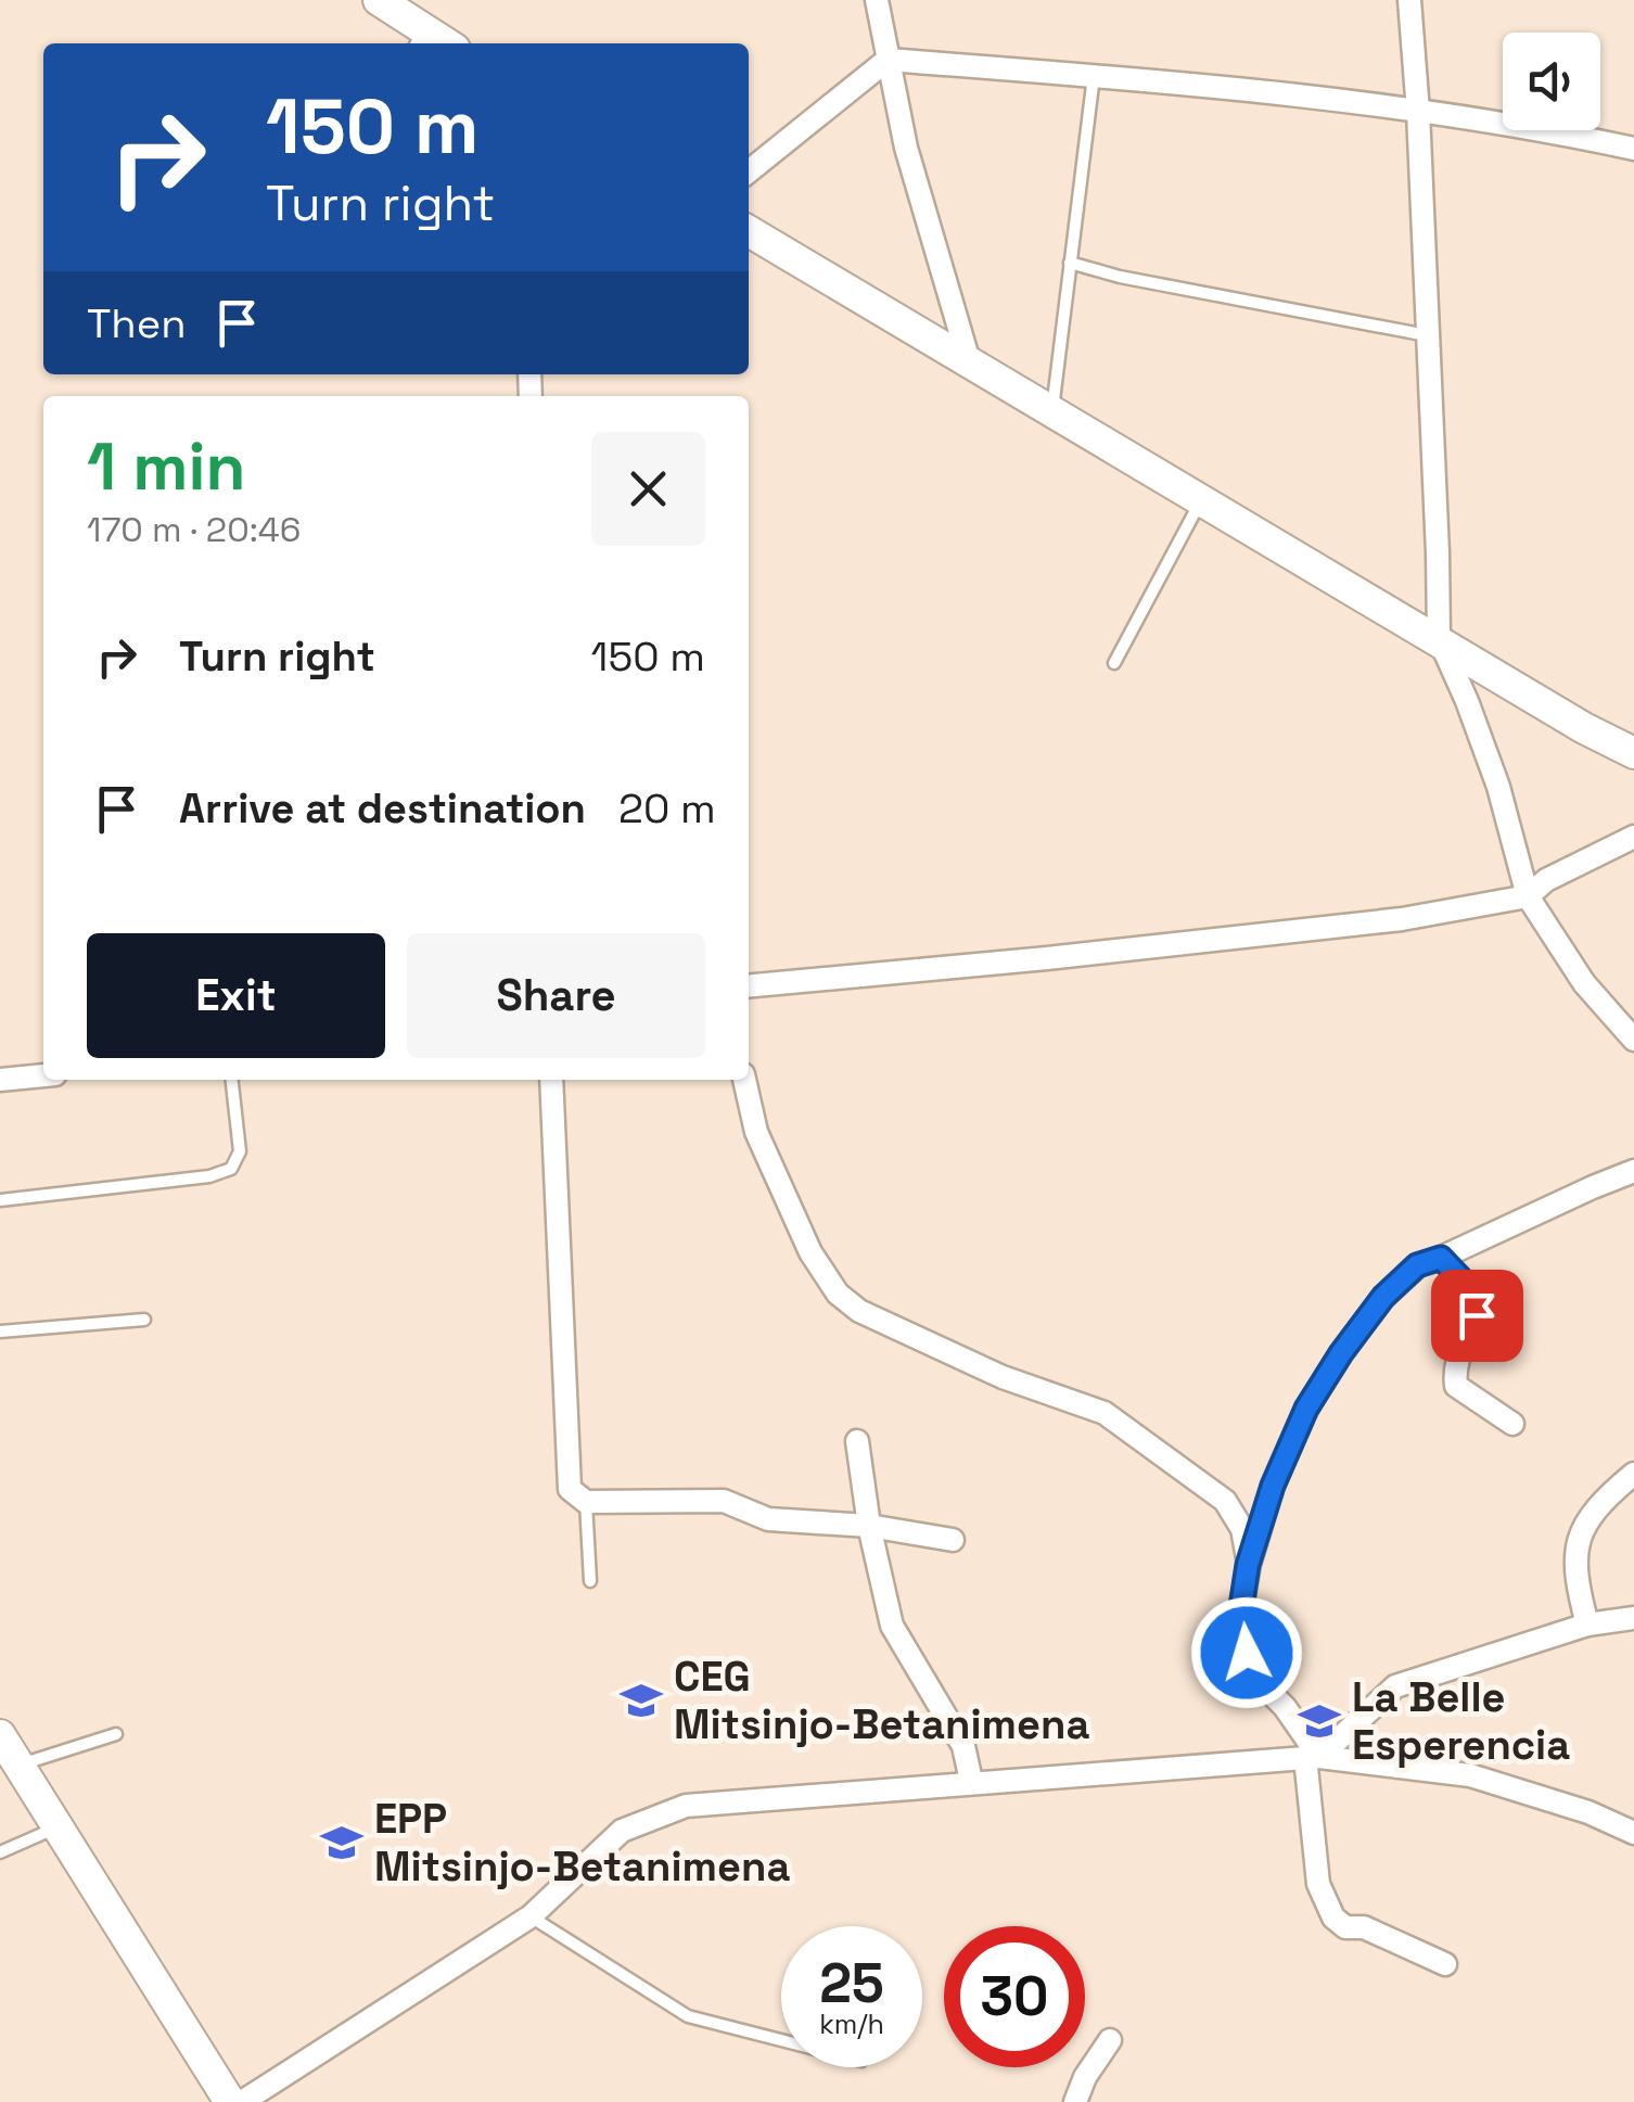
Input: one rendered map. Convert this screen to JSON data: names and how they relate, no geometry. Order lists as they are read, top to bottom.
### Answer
{
  "places": {
    "school or university": ["CEG Mitsinjo-Betanimena", "La Belle Esperencia", "EPP Mitsinjo-Betanimena"]
  },
  "page": {
    "turn": ["150 m", "Turn right"],
    "then": "Then",
    "heading": ["1 min", "170 m · 20:46"],
    "list": [
      {
        "name": "Turn right",
        "value": "150 m"
      },
      {
        "name": "Arrive at destination",
        "value": "20 m"
      }
    ],
    "buttons": ["Exit", "Share"],
    "speed": "25 km/h",
    "limit": "30"
  }
}
